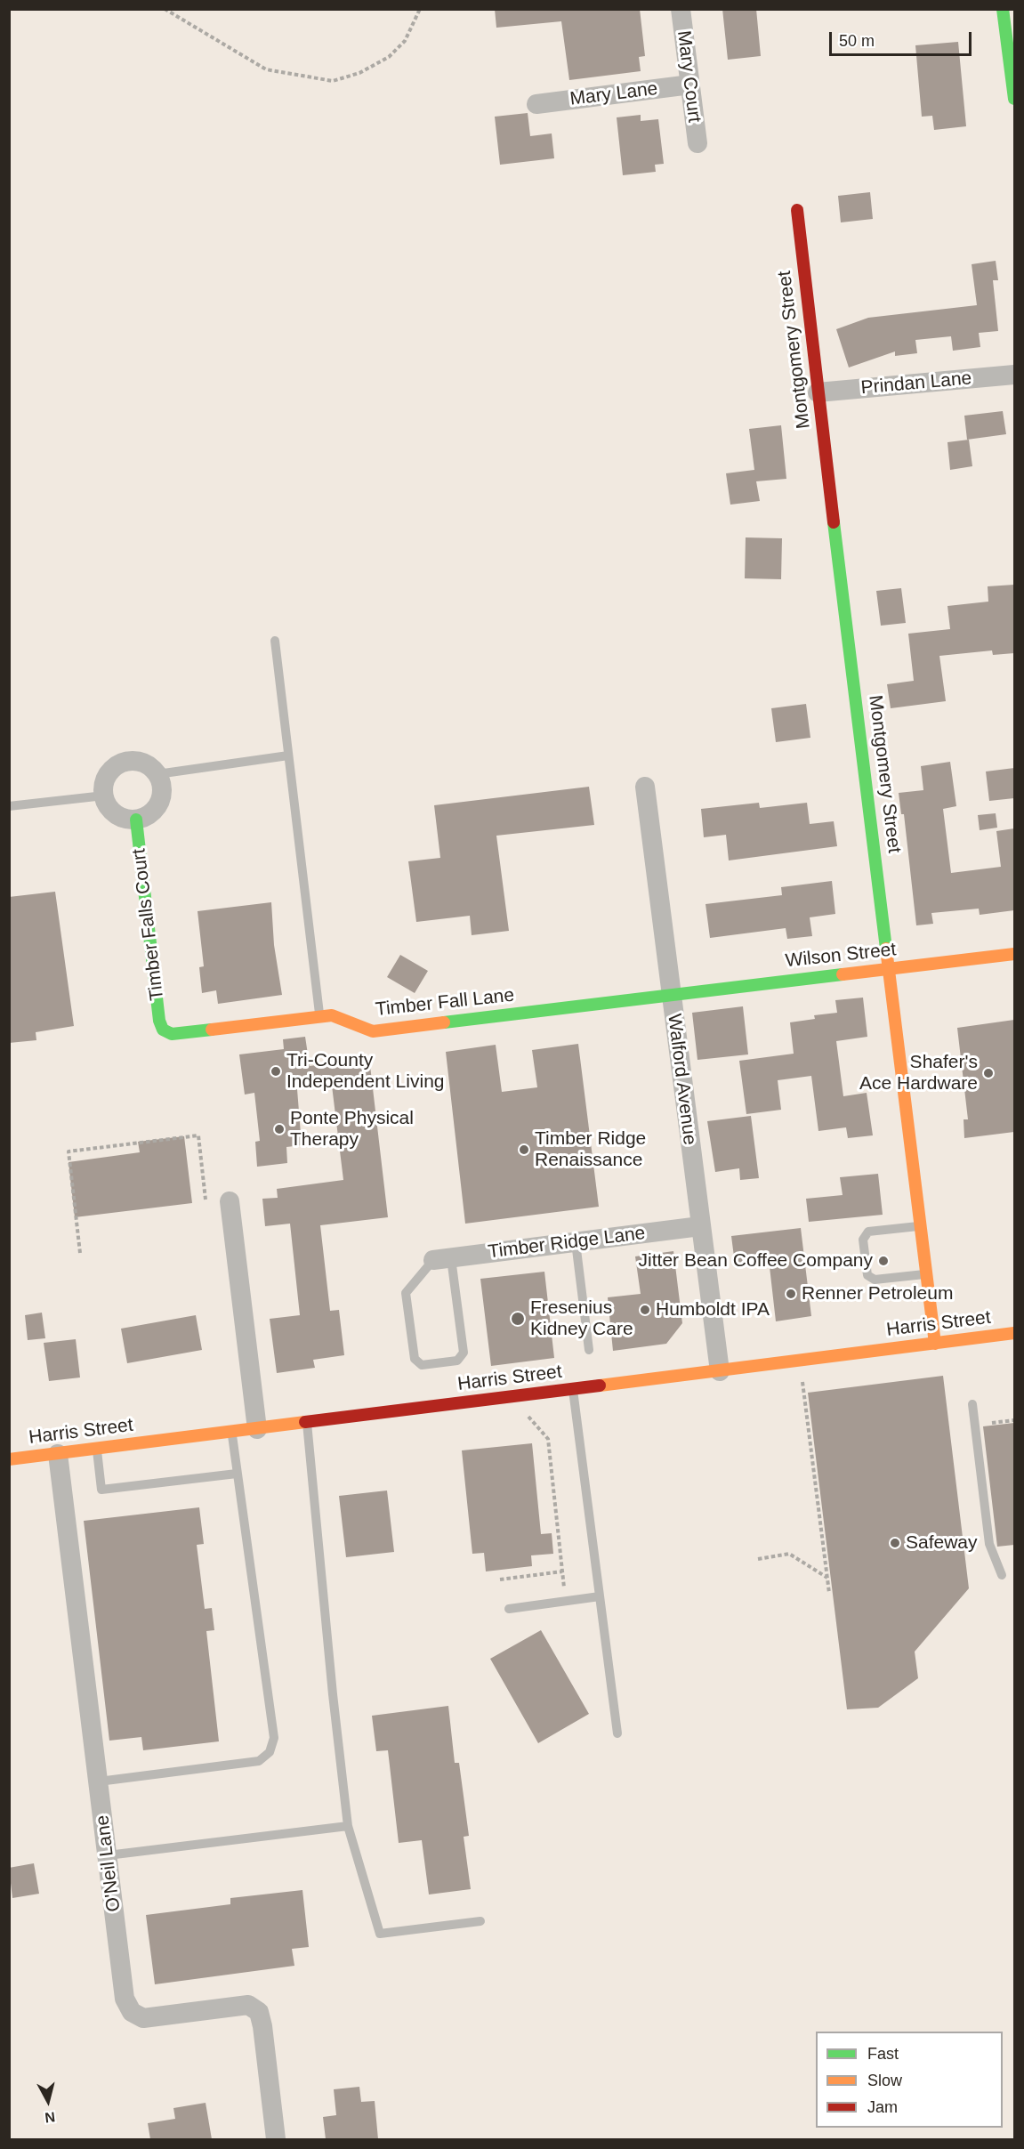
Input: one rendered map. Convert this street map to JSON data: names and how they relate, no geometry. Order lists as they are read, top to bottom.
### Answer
{
  "streets": {
    "street": [
      "Mary Court",
      "Mary Lane",
      "Montgomery Street",
      "Prindan Lane",
      "Timber Falls Court",
      "Wilson Street",
      "Timber Fall Lane",
      "Walford Avenue",
      "Timber Ridge Lane",
      "Harris Street",
      "O'Neil Lane"
    ]
  },
  "crossings": [
    ["Mary Court", "Mary Lane"],
    ["Montgomery Street", "Prindan Lane"],
    ["Montgomery Street", "Wilson Street"],
    ["Montgomery Street", "Harris Street"],
    ["Timber Falls Court", "Timber Fall Lane"],
    ["Wilson Street", "Timber Fall Lane"],
    ["Wilson Street", "Walford Avenue"],
    ["Timber Fall Lane", "Walford Avenue"],
    ["Walford Avenue", "Timber Ridge Lane"],
    ["Walford Avenue", "Harris Street"],
    ["Harris Street", "O'Neil Lane"]
  ],
  "places": [
    "Tri-County Independent Living",
    "Shafer's Ace Hardware",
    "Ponte Physical Therapy",
    "Timber Ridge Renaissance",
    "Jitter Bean Coffee Company",
    "Renner Petroleum",
    "Humboldt IPA",
    "Fresenius Kidney Care",
    "Safeway"
  ],
  "legend": ["Fast", "Slow", "Jam"],
  "scale_bar": "50 m",
  "north": "bottom"
}
